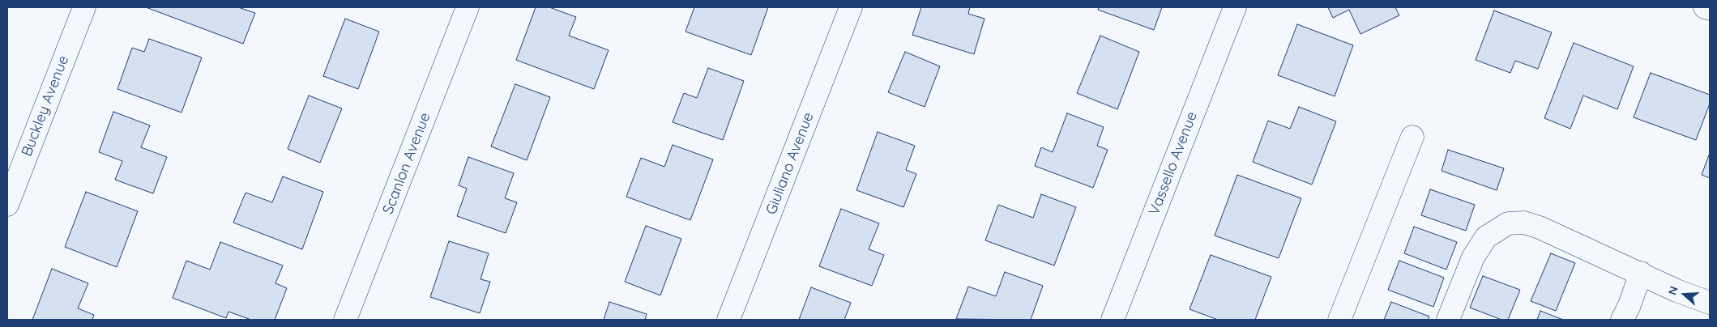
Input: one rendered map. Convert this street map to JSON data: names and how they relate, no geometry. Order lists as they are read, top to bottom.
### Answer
{
  "streets": {
    "street": [
      "Buckley Avenue",
      "Scanlon Avenue",
      "Giuliano Avenue",
      "Vassello Avenue"
    ]
  },
  "north": "left"
}
